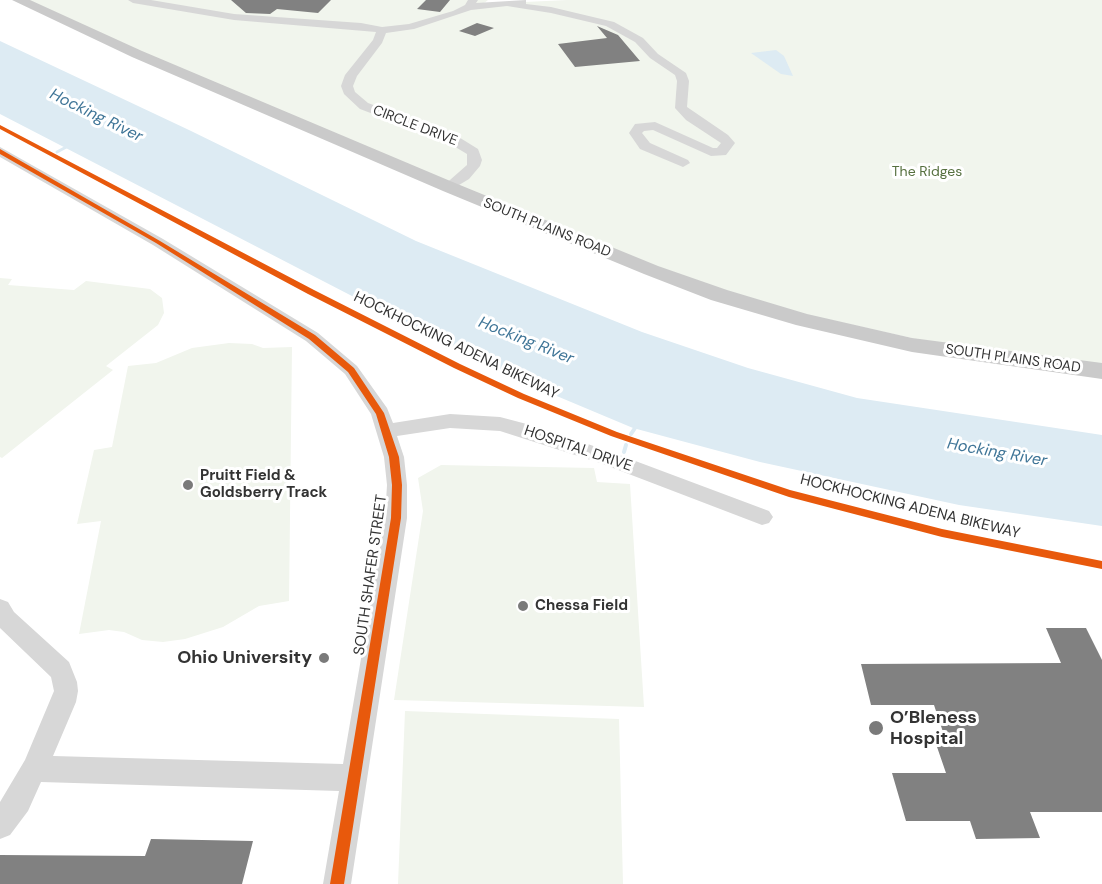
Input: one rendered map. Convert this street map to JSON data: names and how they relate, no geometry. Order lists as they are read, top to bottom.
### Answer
{
  "streets": {
    "main road": ["SOUTH PLAINS ROAD"],
    "street": ["CIRCLE DRIVE", "HOSPITAL DRIVE", "SOUTH SHAFER STREET"],
    "cycle path": ["HOCKHOCKING ADENA BIKEWAY"]
  },
  "crossings": [
    ["CIRCLE DRIVE", "SOUTH PLAINS ROAD"],
    ["HOSPITAL DRIVE", "SOUTH SHAFER STREET"]
  ],
  "water": ["Hocking River"],
  "parks": ["The Ridges"],
  "places": [
    "Pruitt Field & Goldsberry Track",
    "Chessa Field",
    "Ohio University",
    "O’Bleness Hospital"
  ]
}
